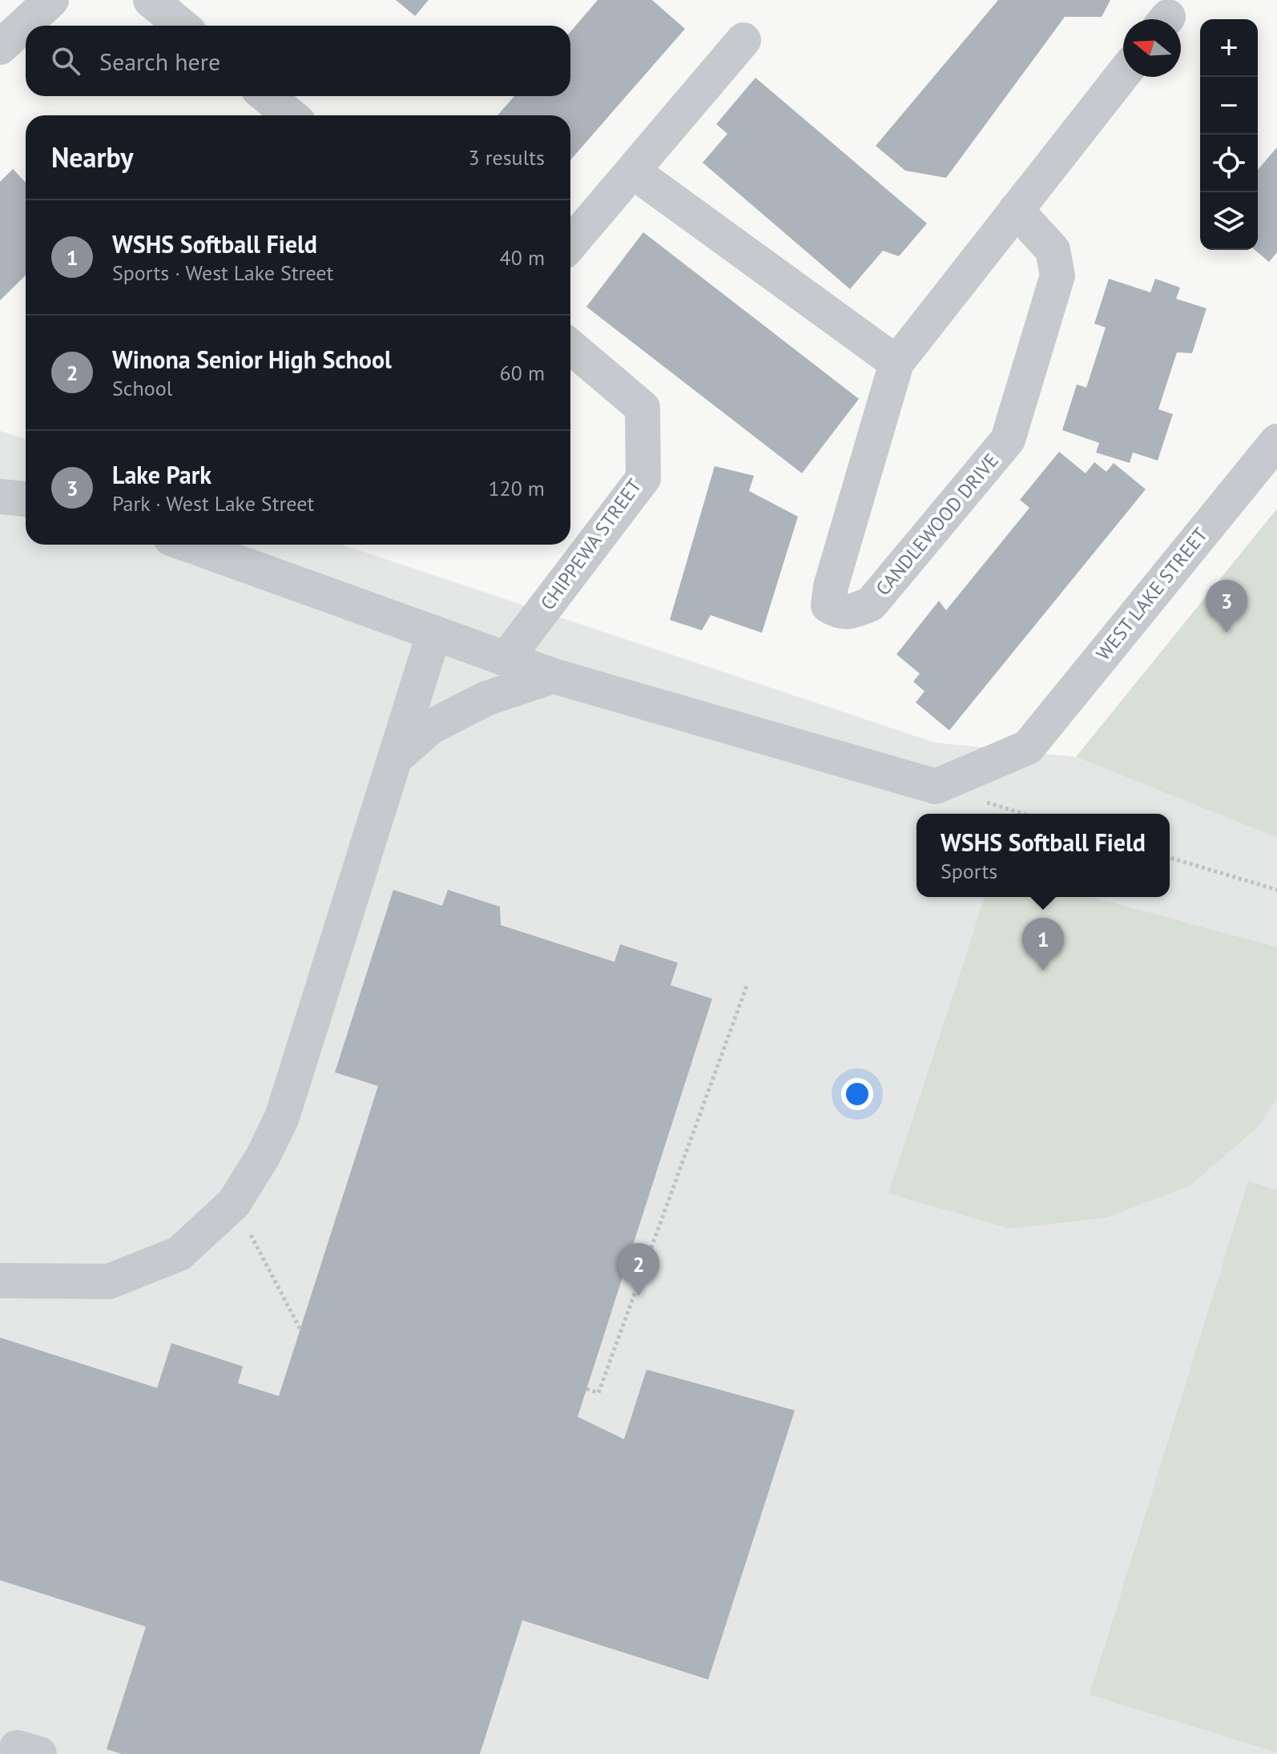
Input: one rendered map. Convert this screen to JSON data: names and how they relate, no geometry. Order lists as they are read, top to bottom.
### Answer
{
  "streets": {
    "street": ["CANDLEWOOD DRIVE", "CHIPPEWA STREET", "WEST LAKE STREET"]
  },
  "north": "left",
  "page": {
    "map_buttons": ["+", "−"],
    "search": "Search here",
    "heading": ["Nearby", "3 results"],
    "list": [
      {
        "mark": "1",
        "name": "WSHS Softball Field",
        "note": "Sports · West Lake Street",
        "value": "40 m"
      },
      {
        "mark": "2",
        "name": "Winona Senior High School",
        "note": "School",
        "value": "60 m"
      },
      {
        "mark": "3",
        "name": "Lake Park",
        "note": "Park · West Lake Street",
        "value": "120 m"
      }
    ],
    "pins": ["3", "1", "2"],
    "popup": ["WSHS Softball Field", "Sports"]
  }
}
